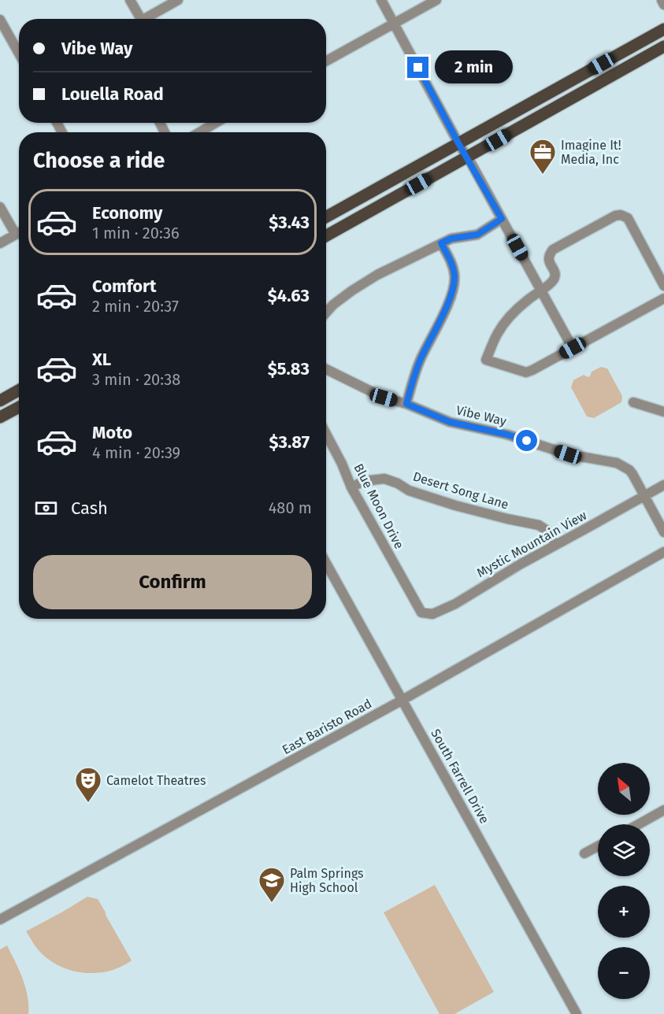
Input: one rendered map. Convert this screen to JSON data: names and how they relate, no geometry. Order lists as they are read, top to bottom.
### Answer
{
  "streets": {
    "street": [
      "Vibe Way",
      "Desert Song Lane",
      "Blue Moon Drive",
      "Mystic Mountain View",
      "East Baristo Road",
      "South Farrell Drive"
    ]
  },
  "crossings": [
    ["Vibe Way", "Mystic Mountain View"],
    ["Desert Song Lane", "Blue Moon Drive"],
    ["Desert Song Lane", "Mystic Mountain View"],
    ["Blue Moon Drive", "Mystic Mountain View"],
    ["East Baristo Road", "South Farrell Drive"]
  ],
  "places": {
    "office": ["Imagine It! Media, Inc"],
    "theatre": ["Camelot Theatres"],
    "school or university": ["Palm Springs High School"]
  },
  "north": "top left",
  "page": {
    "banner": ["Vibe Way", "Louella Road"],
    "bubble": "2 min",
    "heading": "Choose a ride",
    "list": [
      {
        "name": "Economy",
        "note": "1 min · 20:36",
        "value": "$3.43"
      },
      {
        "name": "Comfort",
        "note": "2 min · 20:37",
        "value": "$4.63"
      },
      {
        "name": "XL",
        "note": "3 min · 20:38",
        "value": "$5.83"
      },
      {
        "name": "Moto",
        "note": "4 min · 20:39",
        "value": "$3.87"
      }
    ],
    "pay": ["Cash", "480 m"],
    "buttons": "Confirm",
    "map_buttons": ["+", "−"]
  }
}
